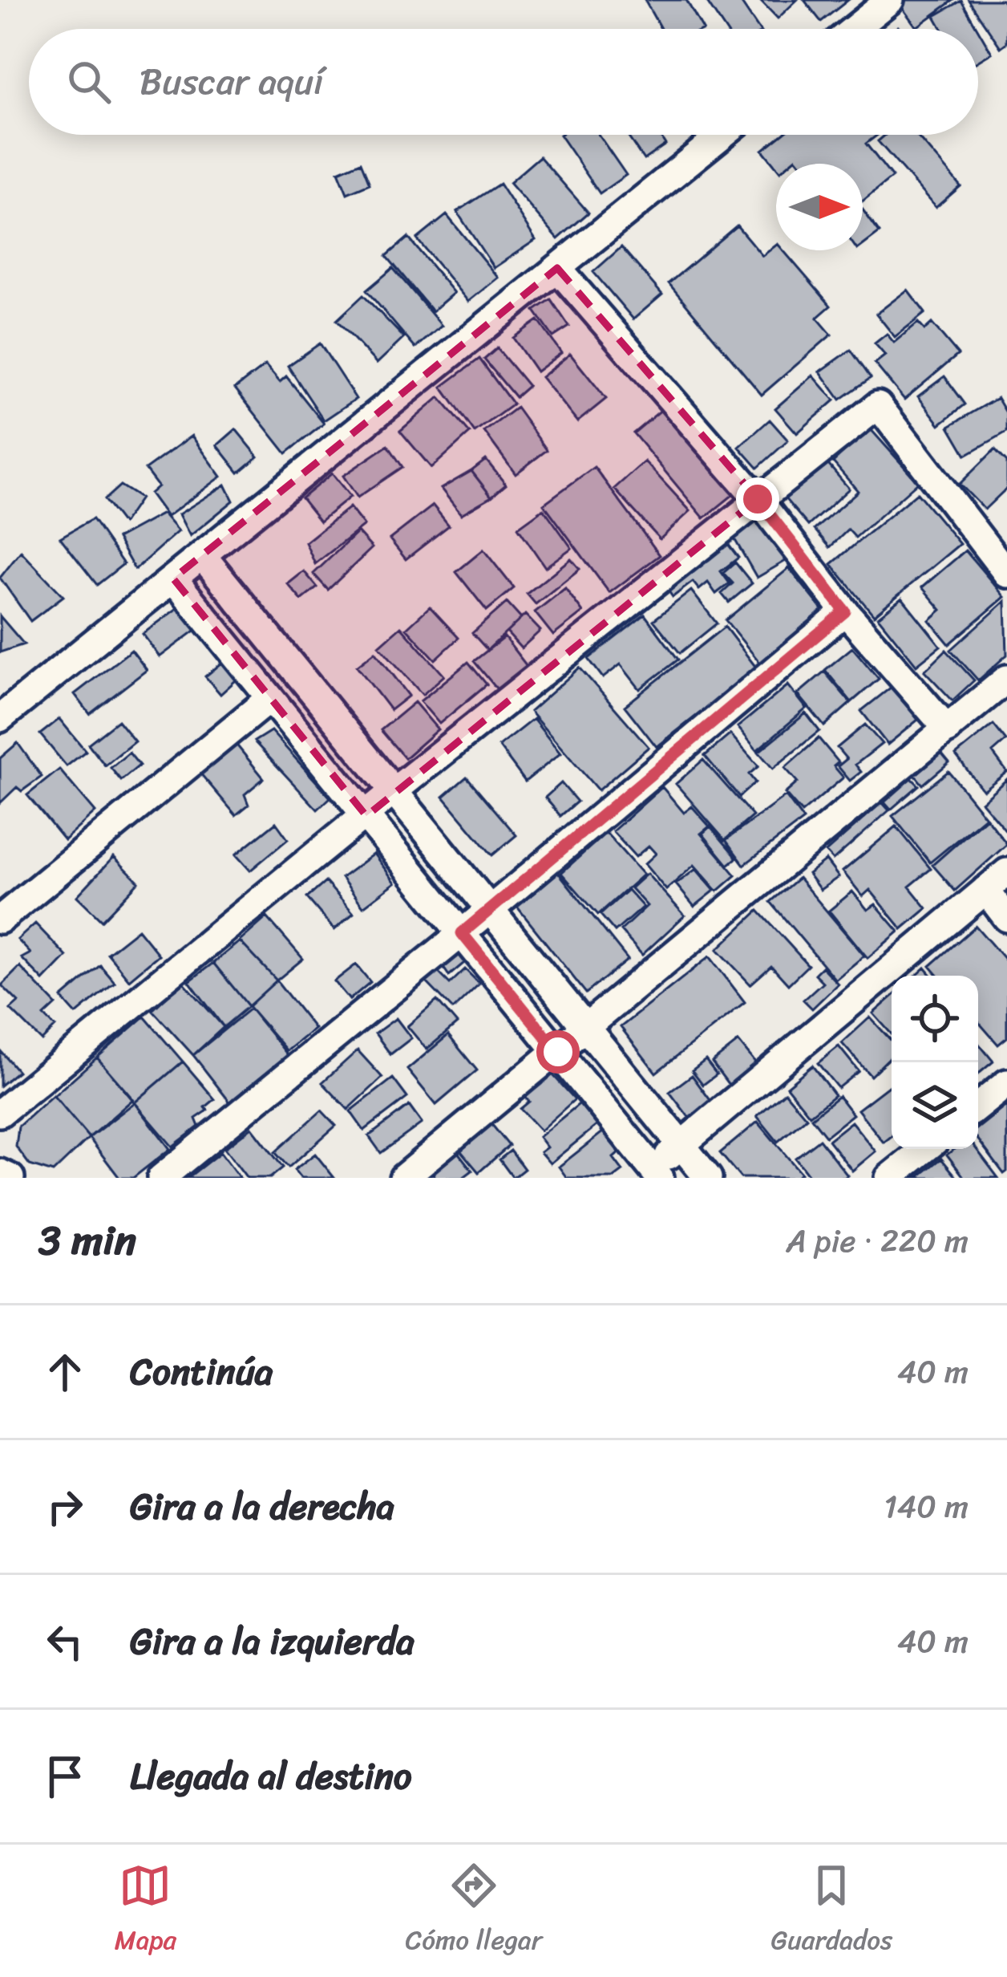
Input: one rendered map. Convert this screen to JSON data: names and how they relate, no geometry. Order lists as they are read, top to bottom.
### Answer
{
  "north": "right",
  "page": {
    "search": "Buscar aquí",
    "heading": ["3 min", "A pie · 220 m"],
    "list": [
      ["Continúa", "40 m"],
      ["Gira a la derecha", "140 m"],
      ["Gira a la izquierda", "40 m"],
      "Llegada al destino"
    ],
    "nav": ["Mapa", "Cómo llegar", "Guardados"]
  }
}
